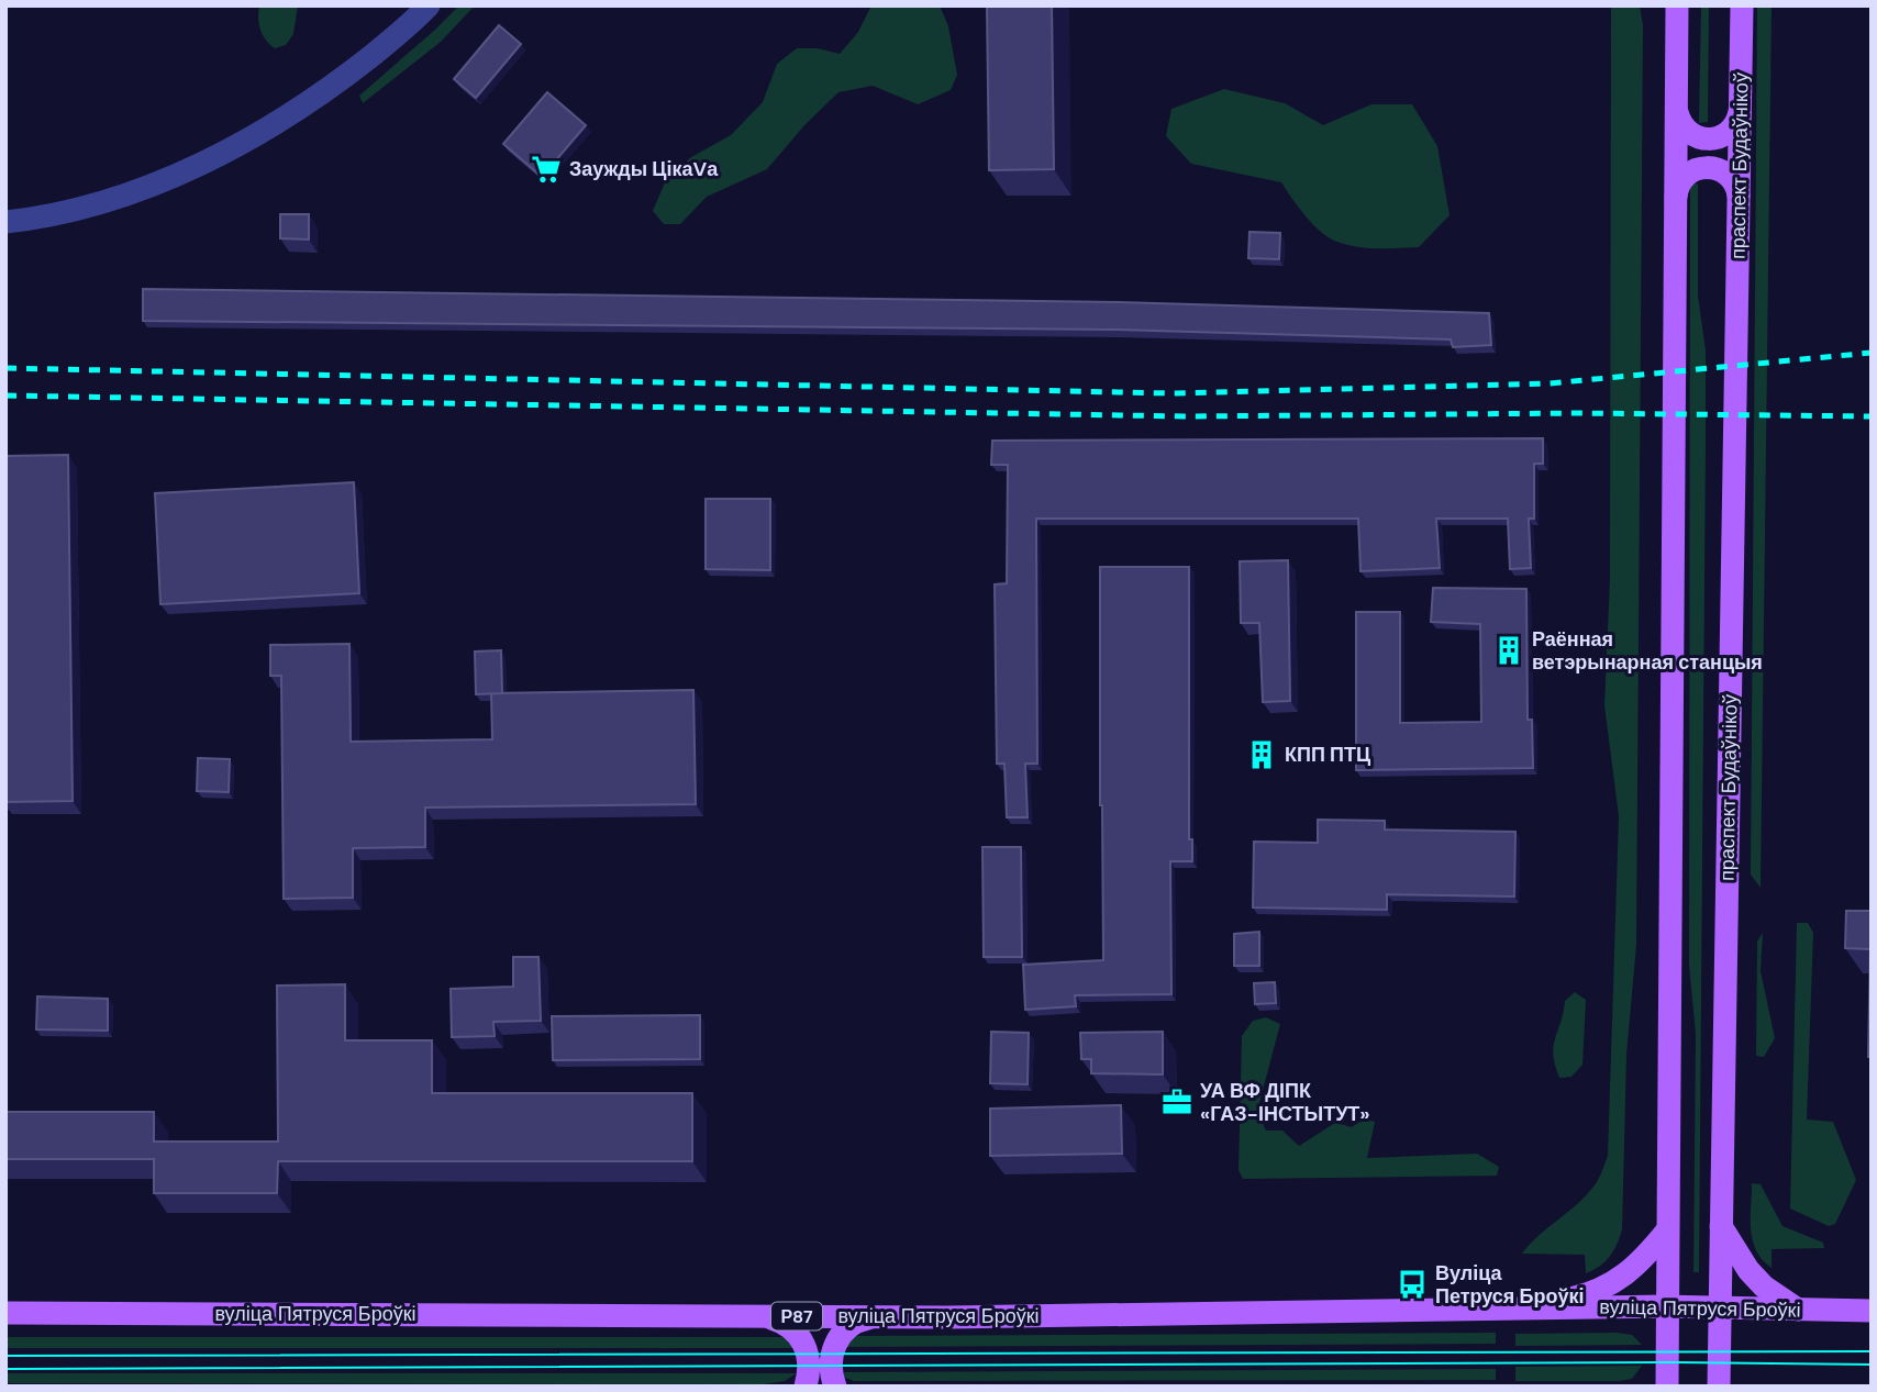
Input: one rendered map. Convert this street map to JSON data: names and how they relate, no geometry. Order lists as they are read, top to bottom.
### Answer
{
  "streets": {
    "main road": ["праспект Будаўнікоў", "вуліца Пятруся Броўкі", "Р87"]
  },
  "crossings": [
    ["праспект Будаўнікоў", "вуліца Пятруся Броўкі"]
  ],
  "places": {
    "supermarket": ["Заужды ЦікаVа"],
    "building": ["Раённая ветэрынарная станцыя", "КПП ПТЦ"],
    "office": ["УА ВФ ДІПК «ГАЗ-ІНСТЫТУТ»"],
    "bus stop": ["Вуліца Петруся Броўкі"]
  }
}
